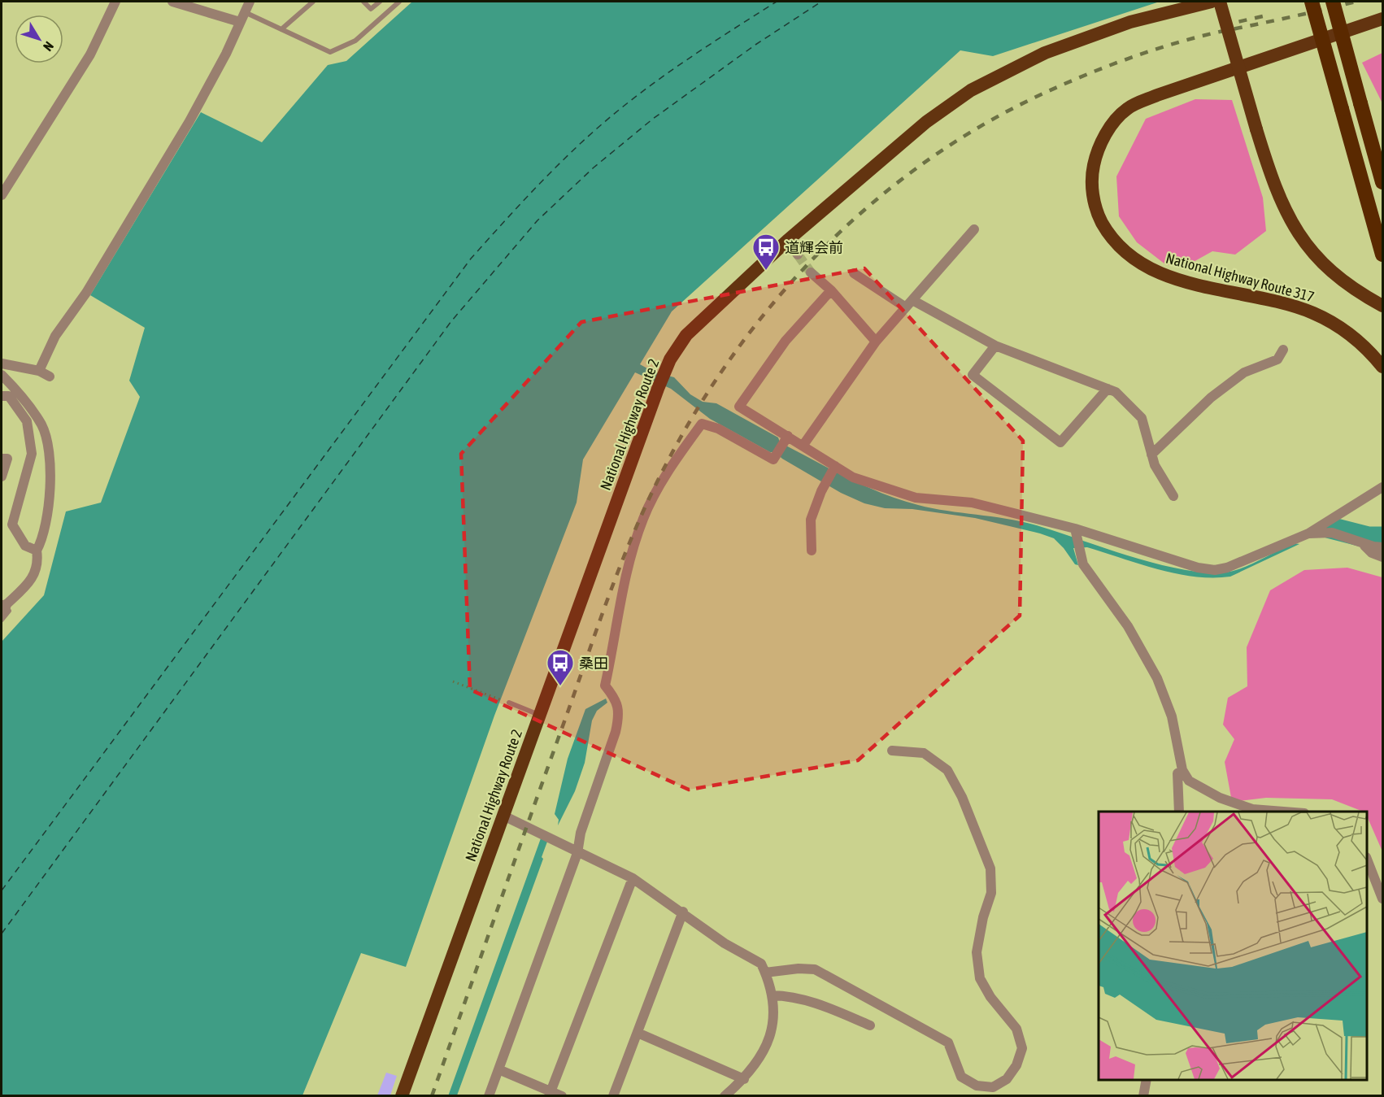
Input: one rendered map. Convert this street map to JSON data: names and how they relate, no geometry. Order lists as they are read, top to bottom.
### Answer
{
  "streets": {
    "highway": ["National Highway Route 317", "National Highway Route 2"]
  },
  "places": {
    "bus stop": ["道輝会前", "桑田"]
  },
  "north": "bottom right"
}
